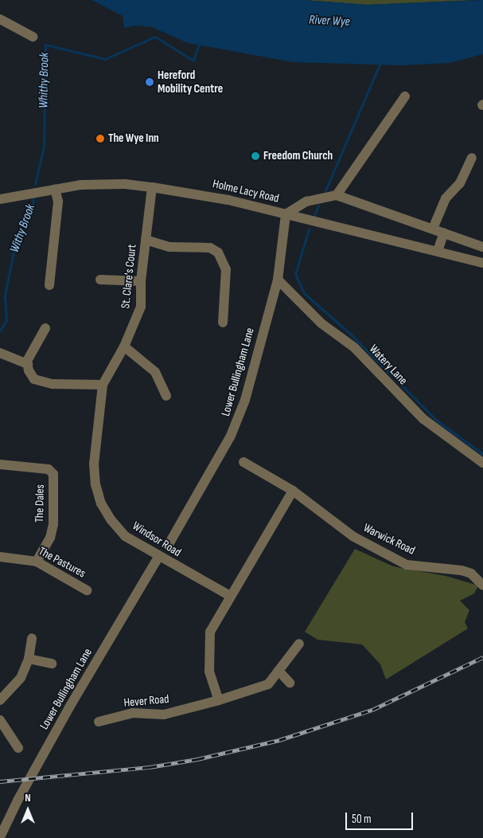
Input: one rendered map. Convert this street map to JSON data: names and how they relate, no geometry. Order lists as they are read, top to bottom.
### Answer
{
  "streets": {
    "street": [
      "Holme Lacy Road",
      "St. Clare's Court",
      "Watery Lane",
      "Lower Bullingham Lane",
      "The Dales",
      "Windsor Road",
      "Warwick Road",
      "The Pastures",
      "Hever Road"
    ]
  },
  "crossings": [
    ["Holme Lacy Road", "St. Clare's Court"],
    ["Holme Lacy Road", "Lower Bullingham Lane"],
    ["St. Clare's Court", "Windsor Road"],
    ["Watery Lane", "Lower Bullingham Lane"],
    ["Lower Bullingham Lane", "Windsor Road"],
    ["The Dales", "The Pastures"]
  ],
  "water": ["River Wye", "Whithy Brook", "Withy Brook"],
  "places": ["Hereford Mobility Centre", "The Wye Inn", "Freedom Church"],
  "scale_bar": "50 m",
  "north": "top"
}
